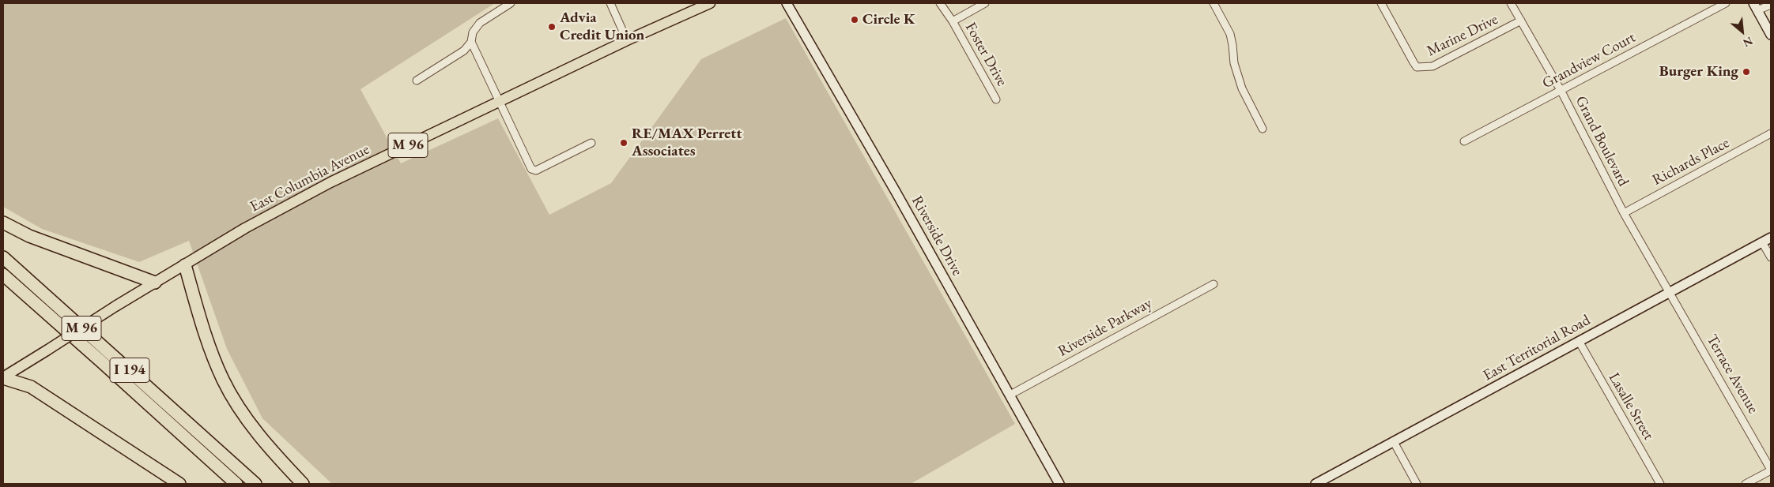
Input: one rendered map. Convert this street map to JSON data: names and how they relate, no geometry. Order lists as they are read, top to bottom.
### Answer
{
  "streets": {
    "highway": ["I 194"],
    "main road": ["M 96", "East Columbia Avenue"],
    "street": [
      "Marine Drive",
      "Foster Drive",
      "Grandview Court",
      "Grand Boulevard",
      "Richards Place",
      "Riverside Drive",
      "Riverside Parkway",
      "East Territorial Road",
      "Terrace Avenue",
      "Lasalle Street"
    ]
  },
  "crossings": [
    ["Marine Drive", "Grand Boulevard"],
    ["Grandview Court", "Grand Boulevard"],
    ["Grand Boulevard", "Richards Place"],
    ["Grand Boulevard", "East Territorial Road"],
    ["Grand Boulevard", "Terrace Avenue"],
    ["Riverside Drive", "Riverside Parkway"],
    ["East Territorial Road", "Terrace Avenue"],
    ["East Territorial Road", "Lasalle Street"]
  ],
  "places": [
    "Circle K",
    "Advia Credit Union",
    "Burger King",
    "RE/MAX Perrett Associates"
  ],
  "north": "bottom right"
}
